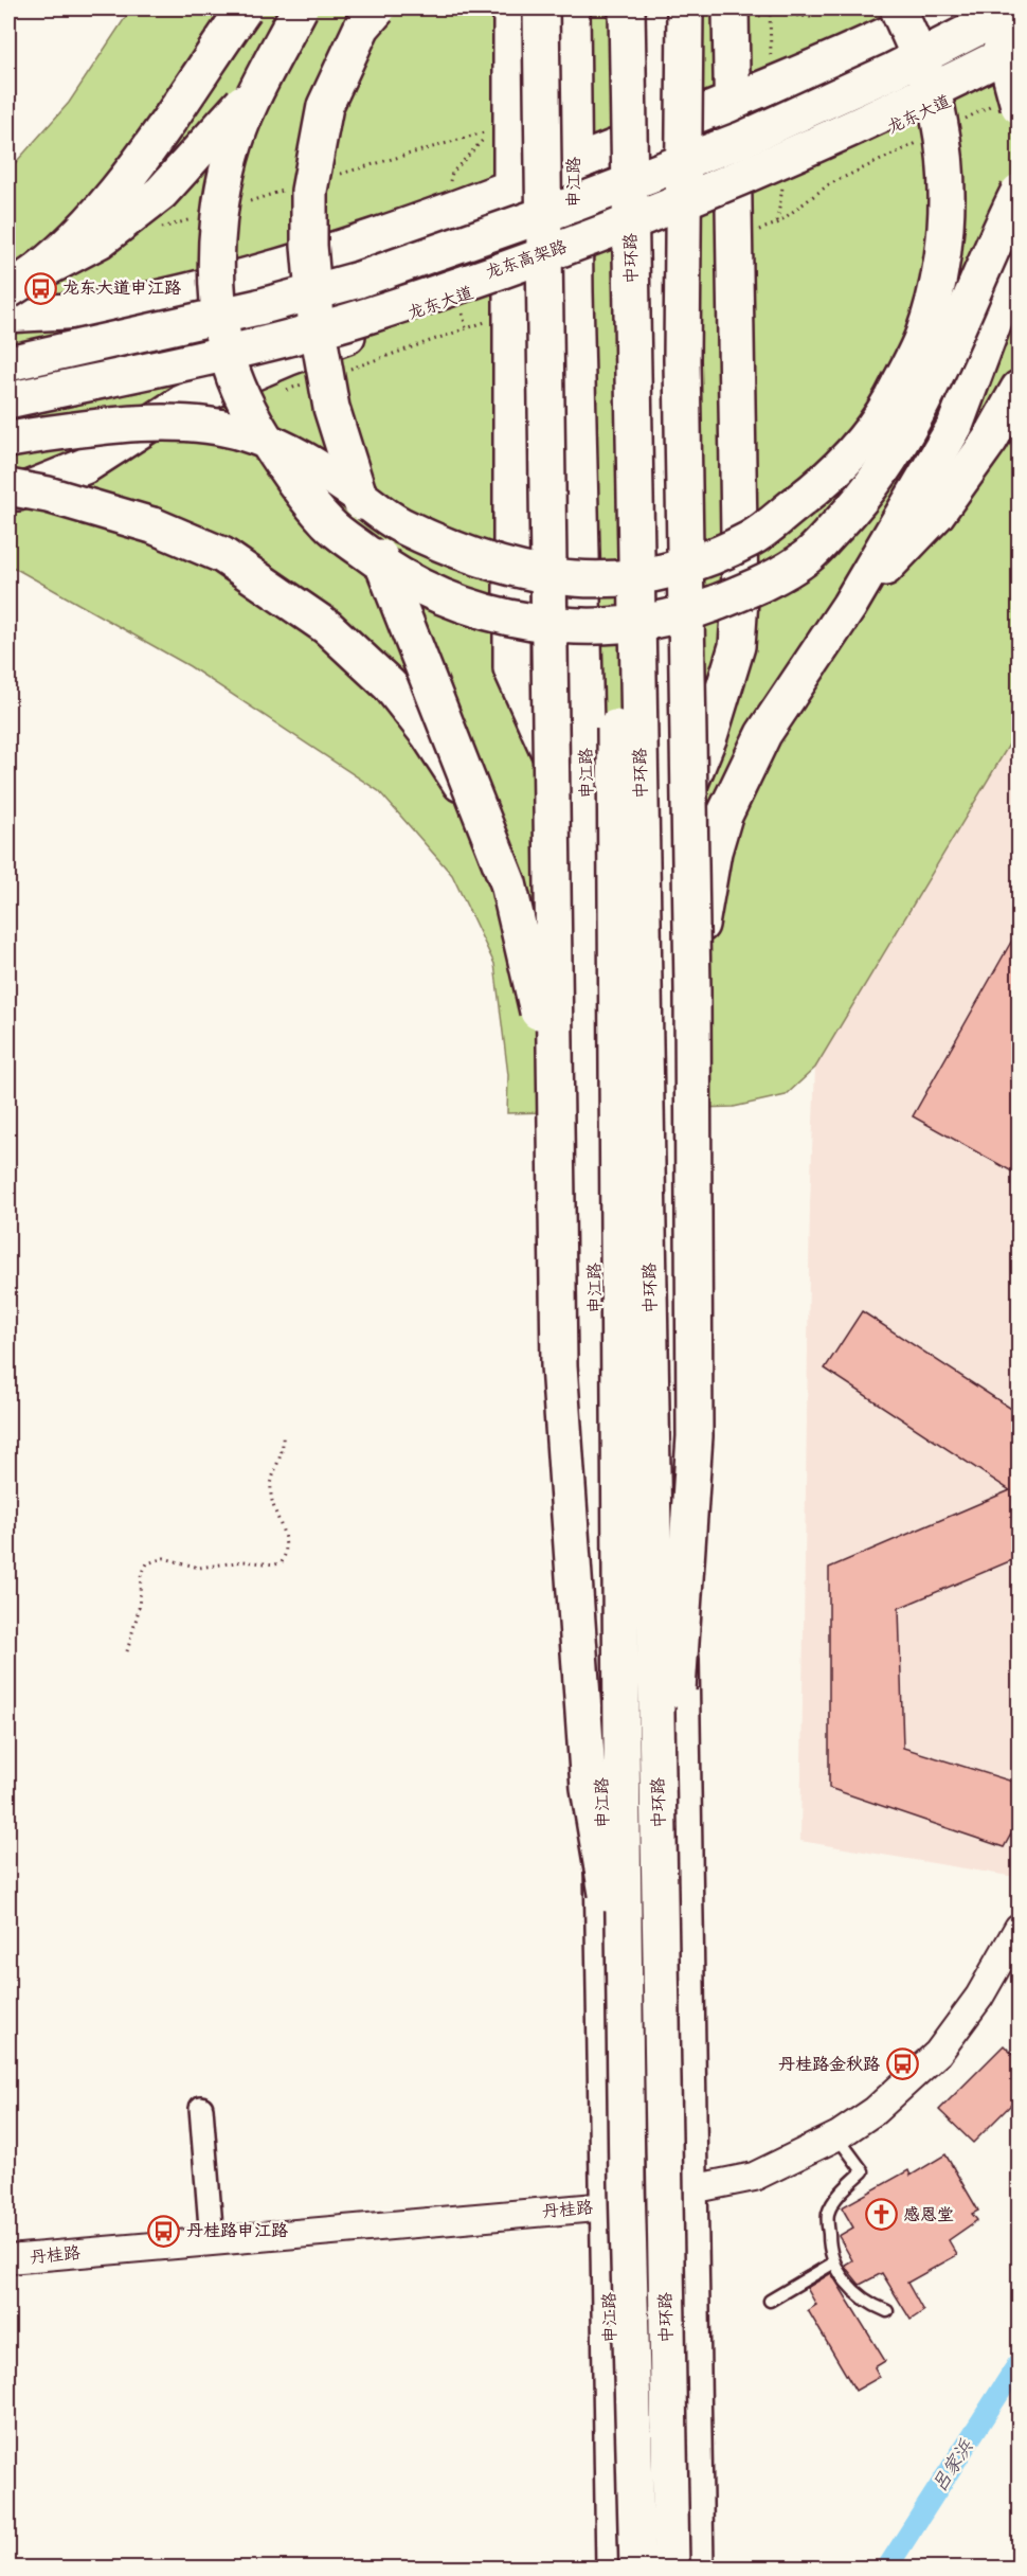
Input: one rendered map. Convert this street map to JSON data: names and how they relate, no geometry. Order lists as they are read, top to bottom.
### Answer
{
  "streets": {
    "main road": [
      "龙东大道",
      "申江路",
      "中环路",
      "龙东高架路"
    ],
    "street": ["丹桂路"]
  },
  "crossings": [
    ["龙东大道", "申江路"],
    ["申江路", "中环路"],
    ["申江路", "丹桂路"],
    ["中环路", "丹桂路"]
  ],
  "water": ["吕家浜"],
  "places": {
    "bus stop": ["龙东大道申江路", "丹桂路金秋路", "丹桂路申江路"],
    "church": ["感恩堂"]
  }
}
